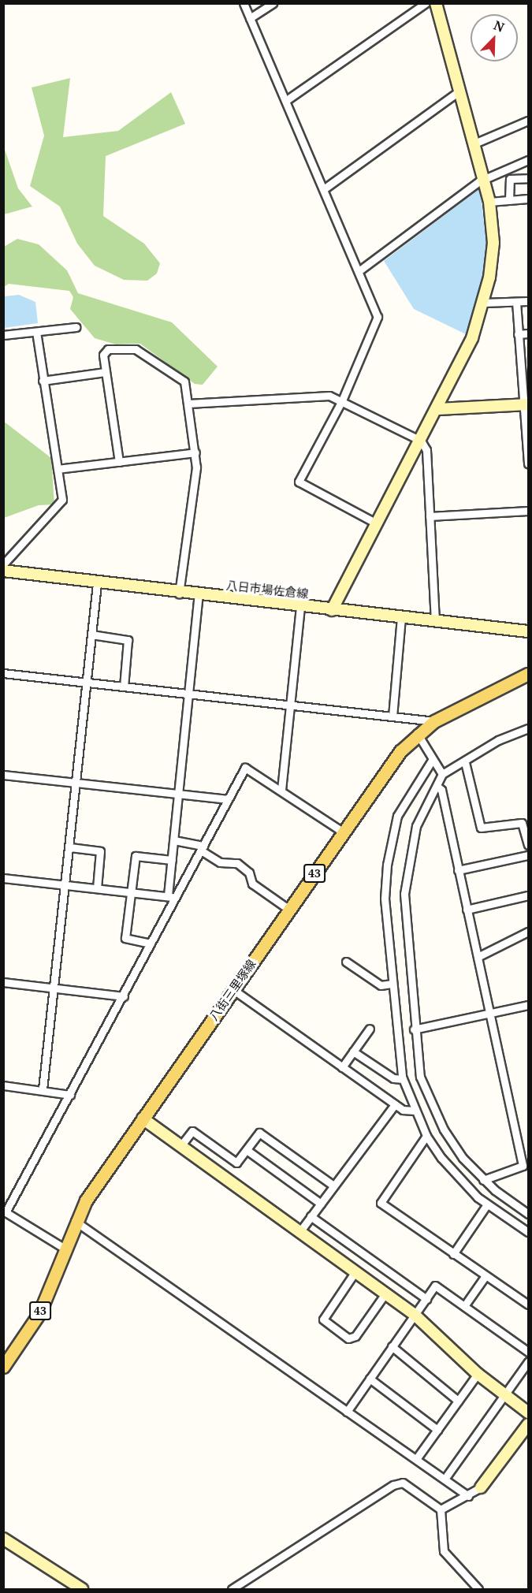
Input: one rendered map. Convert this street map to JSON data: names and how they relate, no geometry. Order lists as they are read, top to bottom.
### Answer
{
  "streets": {
    "main road": ["43", "八街三里塚線"],
    "street": ["八日市場佐倉線"]
  },
  "north": "top right"
}
